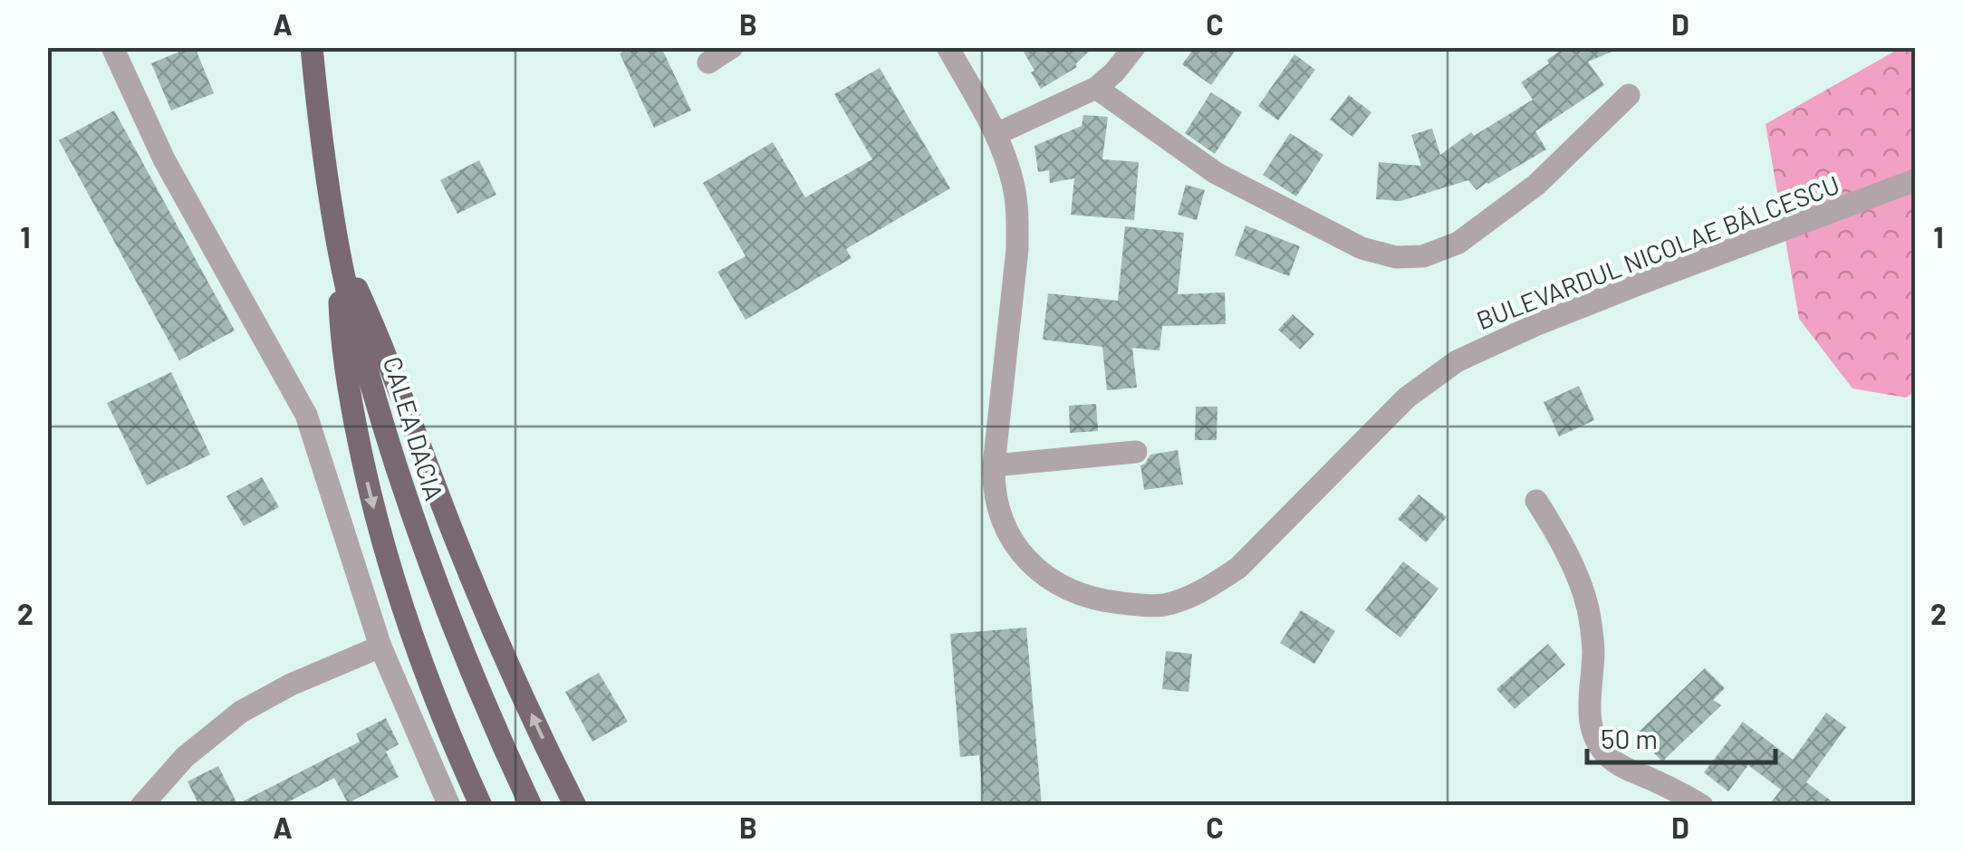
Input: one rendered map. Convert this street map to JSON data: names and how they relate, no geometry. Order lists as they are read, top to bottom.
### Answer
{
  "streets": {
    "main road": ["CALEA DACIA"],
    "street": ["BULEVARDUL NICOLAE BĂLCESCU"]
  },
  "scale_bar": "50 m",
  "grid": {
    "columns": [
      "A",
      "B",
      "C",
      "D"
    ],
    "rows": ["1", "2"]
  }
}
